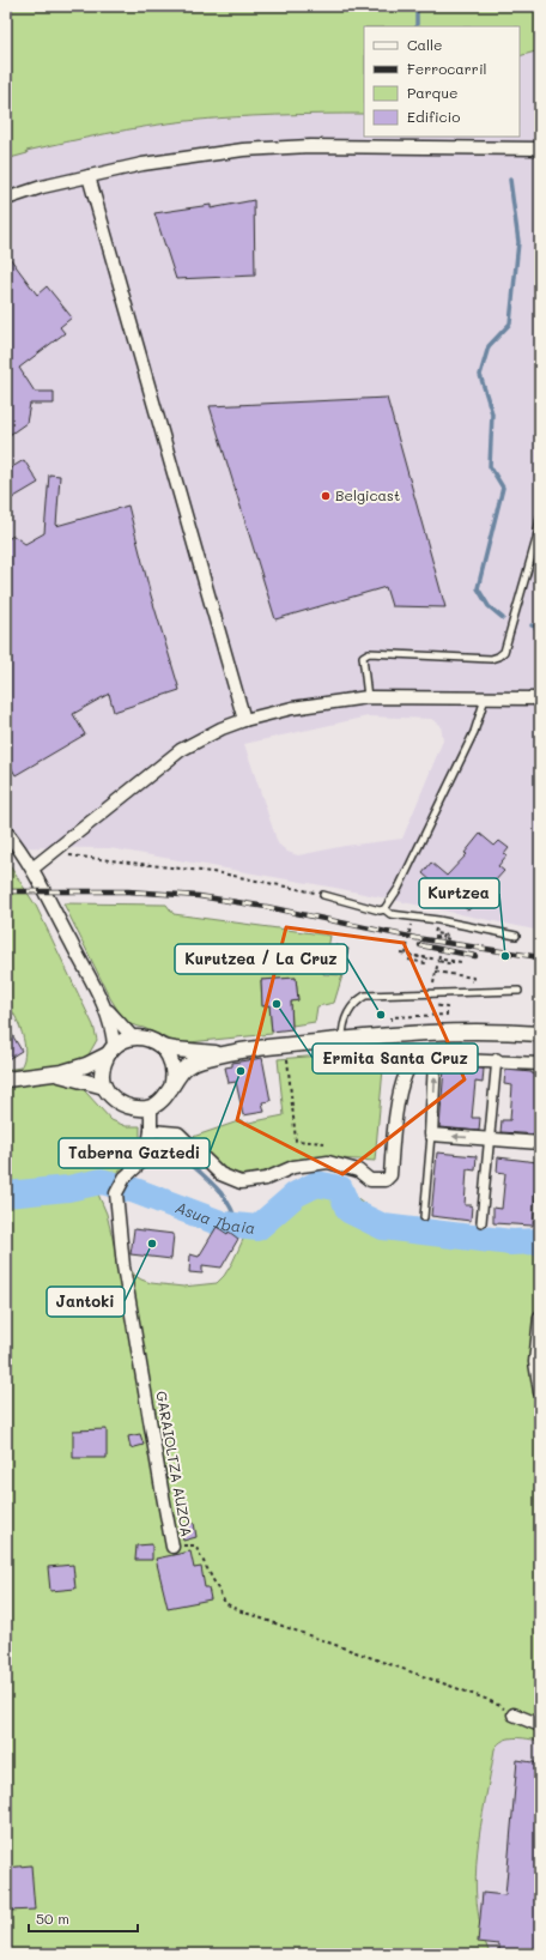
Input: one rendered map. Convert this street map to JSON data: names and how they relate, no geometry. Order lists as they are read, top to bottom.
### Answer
{
  "streets": {
    "street": ["GARAIOLTZA AUZOA"]
  },
  "water": ["Asua Ibaia"],
  "places": [
    "Belgicast",
    "Kurtzea",
    "Ermita Santa Cruz",
    "Kurutzea / La Cruz",
    "Taberna Gaztedi",
    "Jantoki"
  ],
  "legend": [
    "Calle",
    "Ferrocarril",
    "Parque",
    "Edificio"
  ],
  "scale_bar": "50 m"
}
